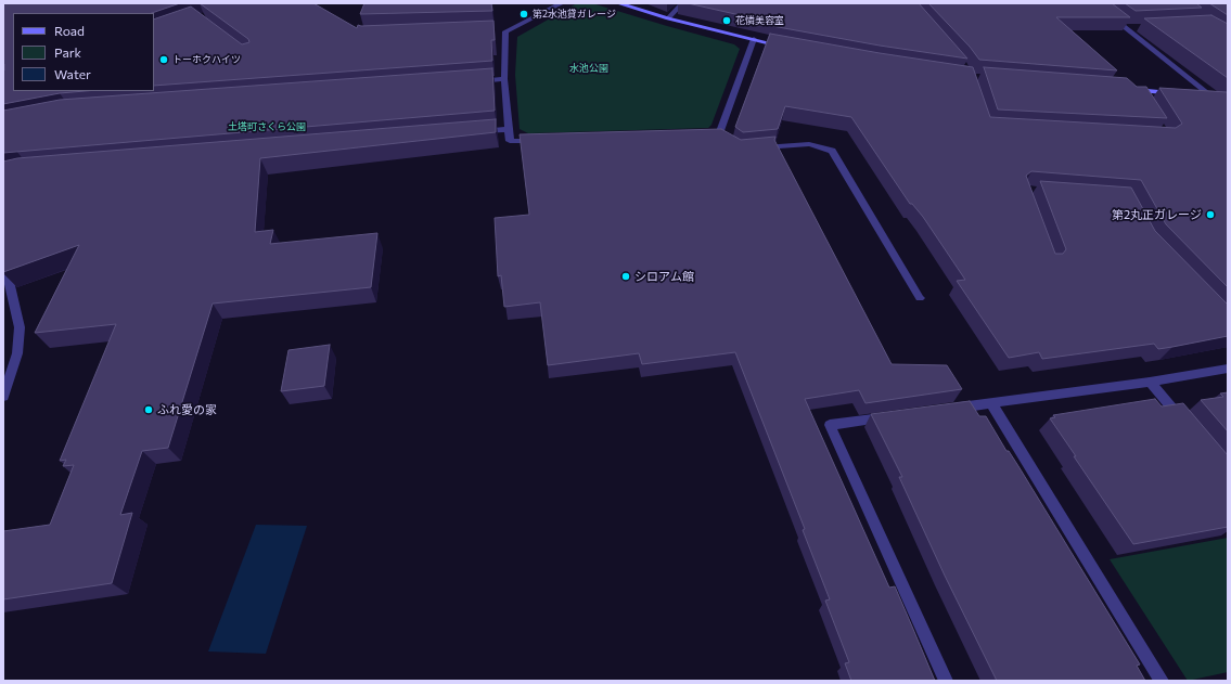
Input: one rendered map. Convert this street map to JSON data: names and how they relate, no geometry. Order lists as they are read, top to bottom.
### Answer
{
  "parks": ["水池公園", "土塔町さくら公園"],
  "places": [
    "第2水池貸ガレージ",
    "花憐美容室",
    "トーホクハイツ",
    "第2丸正ガレージ",
    "シロアム館",
    "ふれ愛の家"
  ],
  "legend": ["Road", "Park", "Water"]
}
